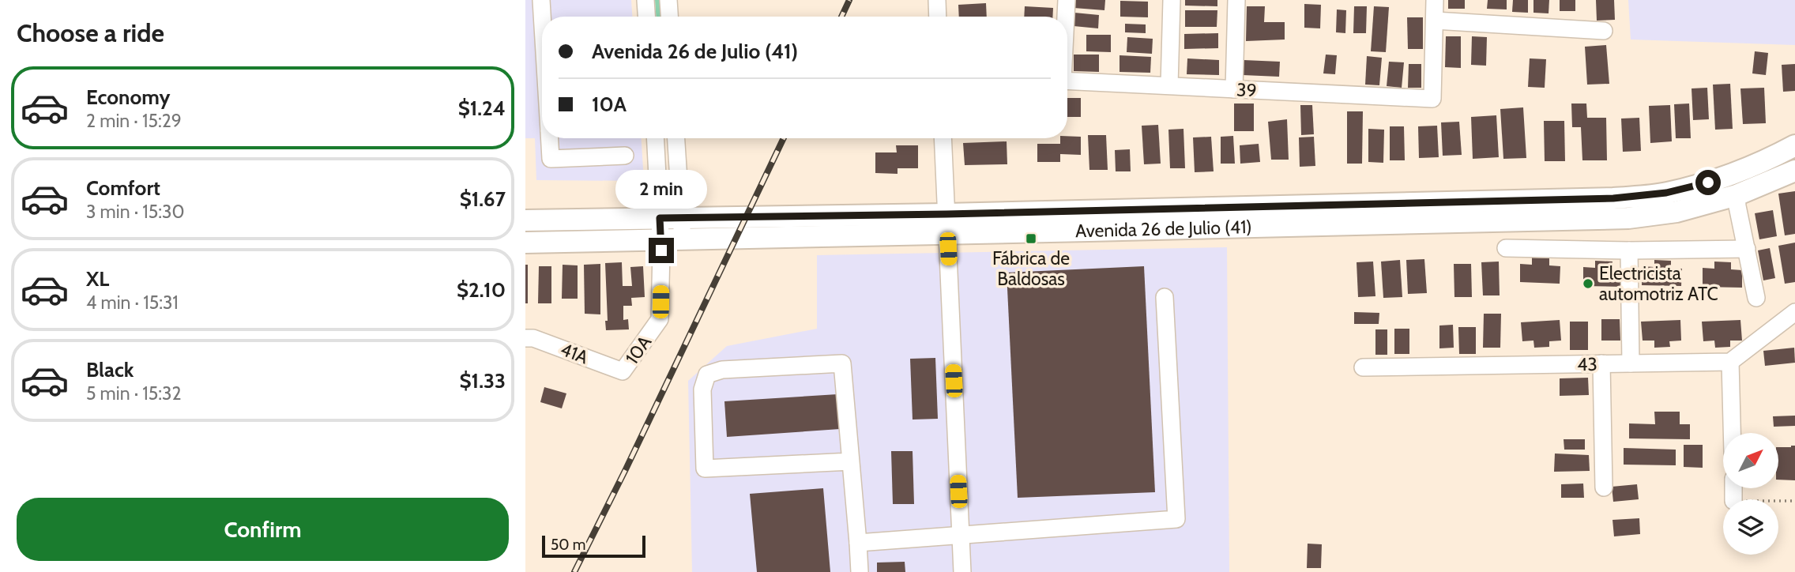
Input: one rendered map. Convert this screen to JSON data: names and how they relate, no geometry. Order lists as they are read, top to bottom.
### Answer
{
  "streets": {
    "main road": ["Avenida 26 de Julio (41)"],
    "street": [
      "39",
      "10A",
      "41A",
      "43"
    ]
  },
  "crossings": [
    ["Avenida 26 de Julio (41)", "10A"],
    ["10A", "41A"]
  ],
  "places": {
    "transit": ["Fábrica de Baldosas"],
    "other": ["Electricista automotriz ATC"]
  },
  "scale_bar": "50 m",
  "north": "top right",
  "page": {
    "heading": "Choose a ride",
    "banner": ["Avenida 26 de Julio (41)", "10A"],
    "list": [
      {
        "name": "Economy",
        "note": "2 min · 15:29",
        "value": "$1.24"
      },
      {
        "name": "Comfort",
        "note": "3 min · 15:30",
        "value": "$1.67"
      },
      {
        "name": "XL",
        "note": "4 min · 15:31",
        "value": "$2.10"
      },
      {
        "name": "Black",
        "note": "5 min · 15:32",
        "value": "$1.33"
      }
    ],
    "bubble": "2 min",
    "buttons": "Confirm",
    "scale": "50 m"
  }
}
